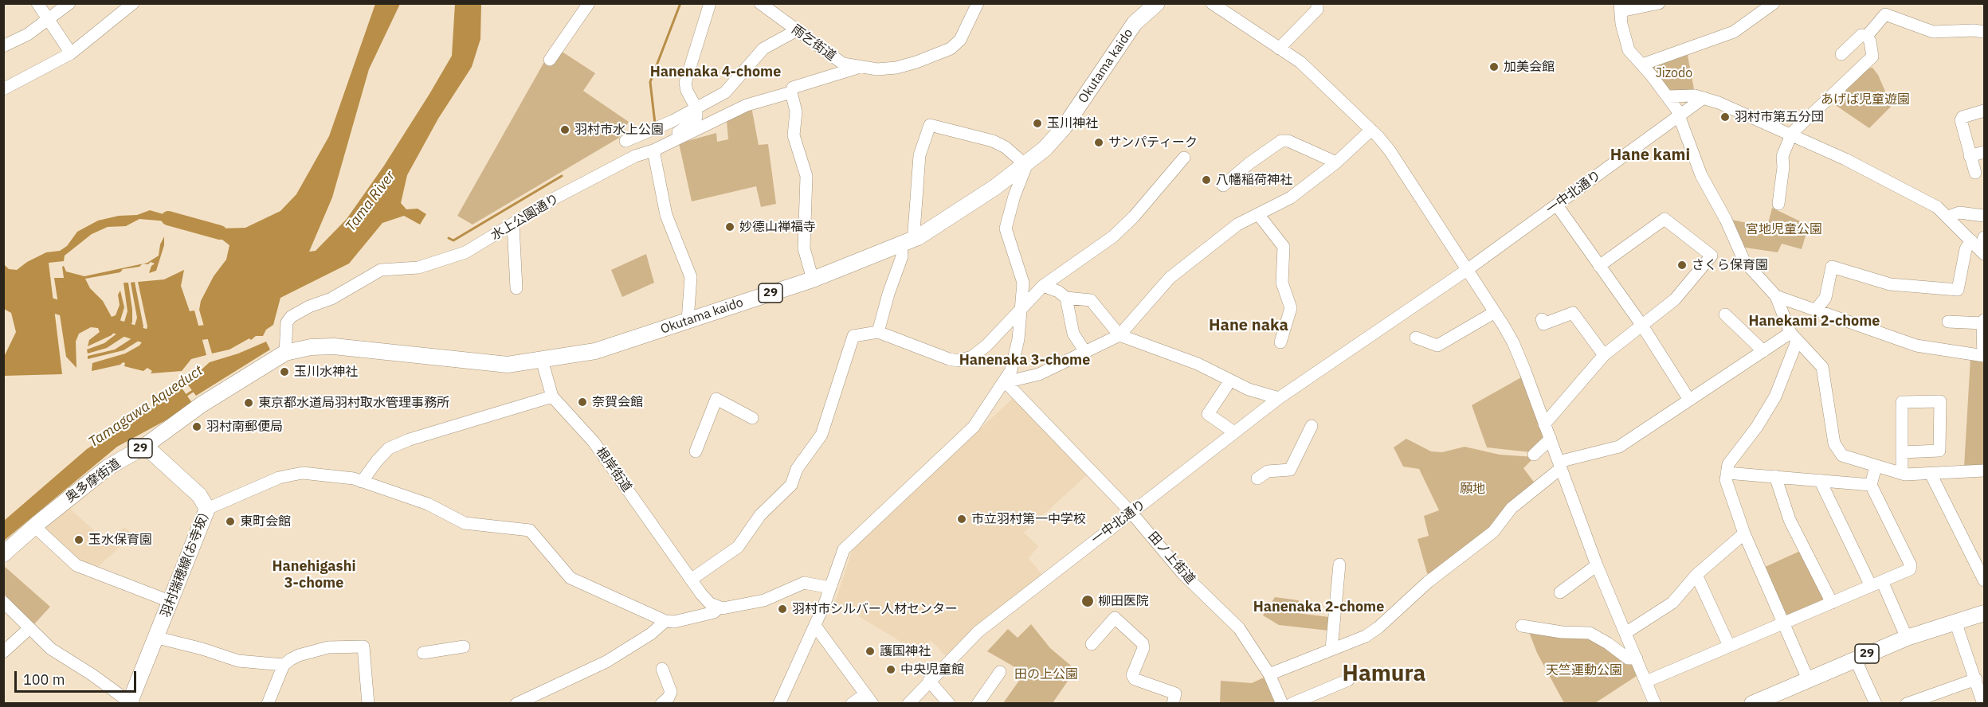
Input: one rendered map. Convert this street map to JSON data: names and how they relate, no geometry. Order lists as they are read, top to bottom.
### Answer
{
  "streets": {
    "main road": [
      "Okutama kaido",
      "29",
      "奥多摩街道",
      "羽村瑞穂線(お寺坂)"
    ],
    "street": [
      "雨乞街道",
      "一中北通り",
      "水上公園通り",
      "根岸街道",
      "田ノ上街道"
    ]
  },
  "crossings": [
    ["雨乞街道", "水上公園通り"],
    ["Okutama kaido", "水上公園通り"],
    ["Okutama kaido", "根岸街道"],
    ["Okutama kaido", "奥多摩街道"],
    ["一中北通り", "田ノ上街道"],
    ["水上公園通り", "奥多摩街道"],
    ["奥多摩街道", "羽村瑞穂線(お寺坂)"]
  ],
  "districts": [
    "Hanenaka 4-chome",
    "Hane kami",
    "Hanekami 2-chome",
    "Hane naka",
    "Hanenaka 3-chome",
    "Hanehigashi 3-chome",
    "Hanenaka 2-chome",
    "Hamura"
  ],
  "water": ["Tama River", "Tamagawa Aqueduct"],
  "parks": [
    "Jizodo",
    "あげば児童遊園",
    "宮地児童公園",
    "願地",
    "天竺運動公園",
    "田の上公園"
  ],
  "places": [
    "加美会館",
    "羽村市第五分団",
    "玉川神社",
    "羽村市水上公園",
    "サンパティーク",
    "八幡稲荷神社",
    "妙德山禅福寺",
    "さくら保育園",
    "玉川水神社",
    "奈賀会館",
    "東京都水道局羽村取水管理事務所",
    "羽村南郵便局",
    "市立羽村第一中学校",
    "東町会館",
    "玉水保育園",
    "柳田医院",
    "羽村市シルバー人材センター",
    "護国神社",
    "中央児童館"
  ],
  "scale_bar": "100 m"
}
